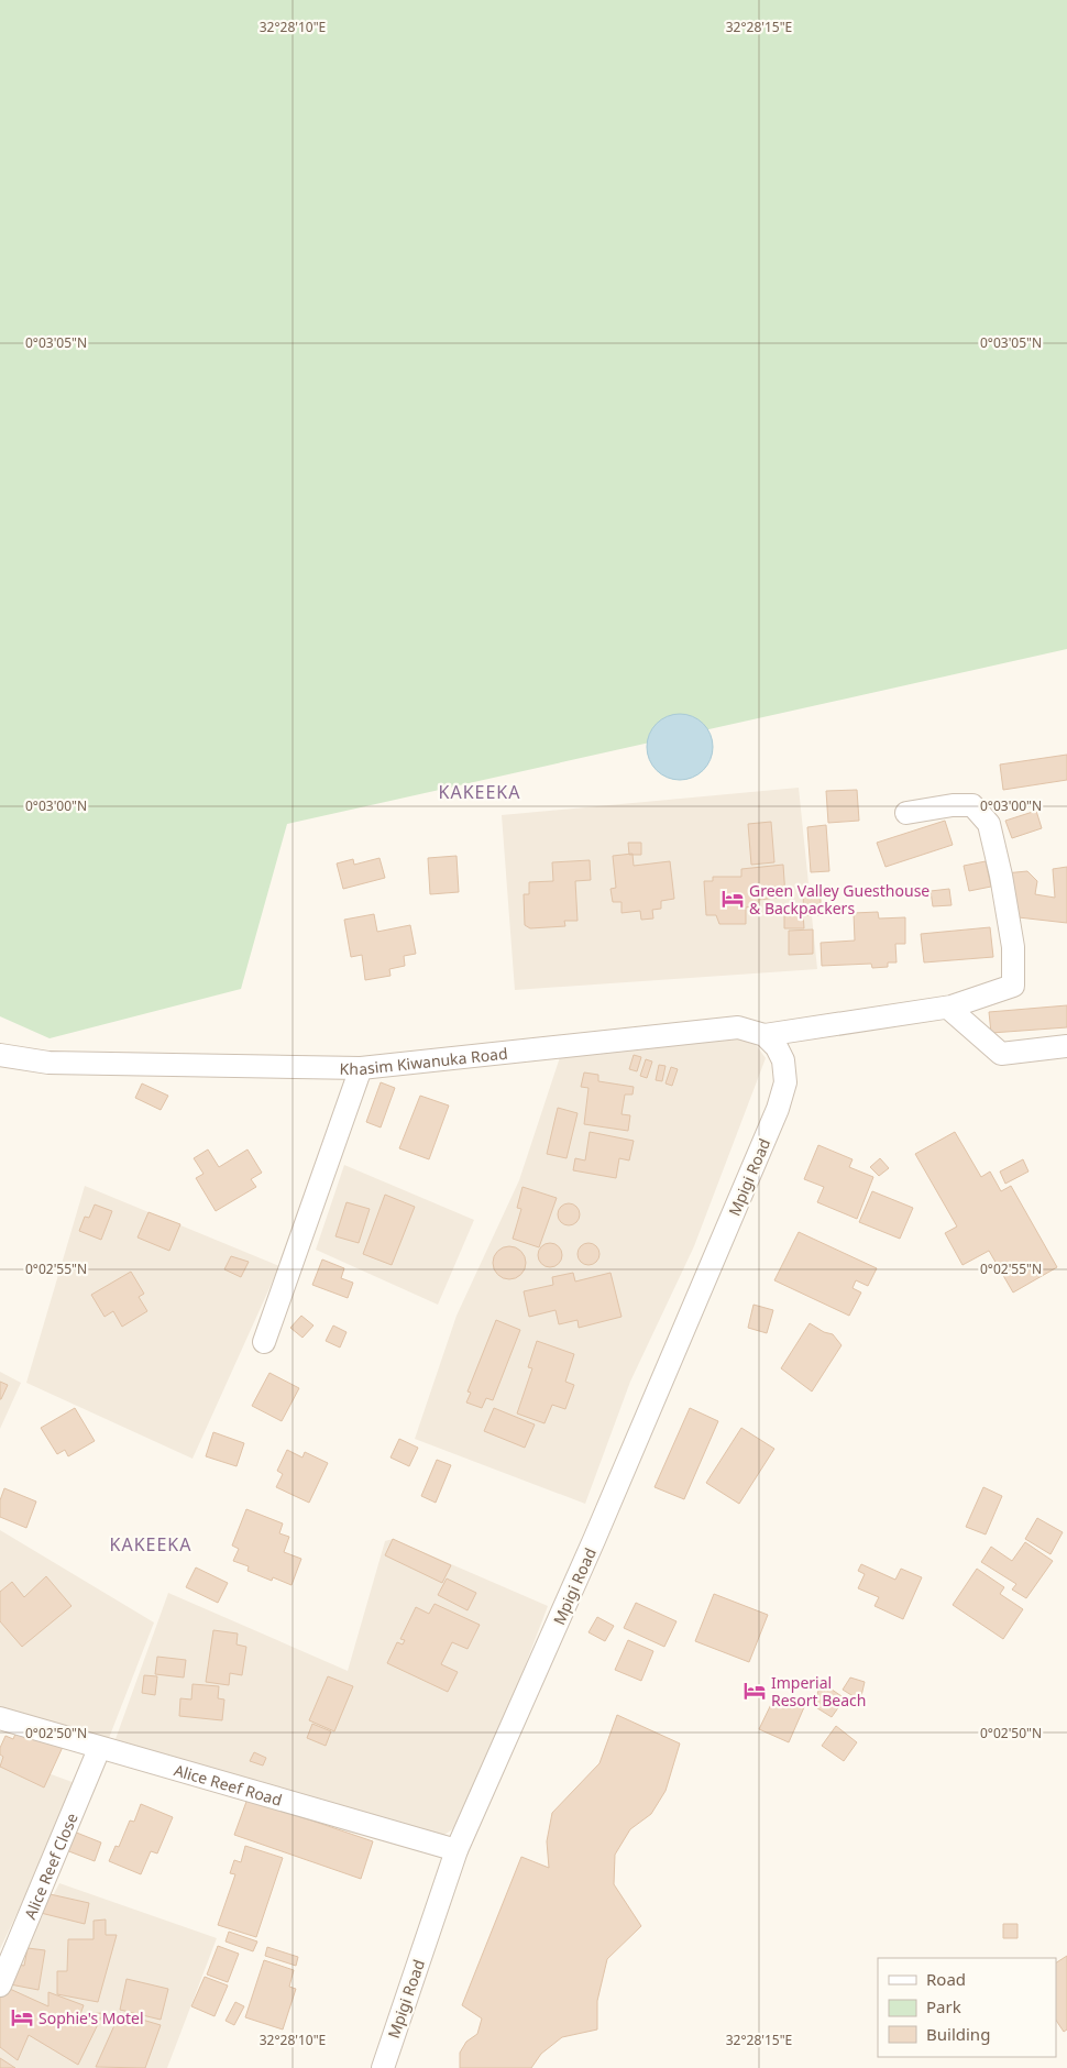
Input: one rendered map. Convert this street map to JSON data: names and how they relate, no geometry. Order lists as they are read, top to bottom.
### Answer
{
  "streets": {
    "street": [
      "Khasim Kiwanuka Road",
      "Mpigi Road",
      "Alice Reef Road",
      "Alice Reef Close"
    ]
  },
  "crossings": [
    ["Khasim Kiwanuka Road", "Mpigi Road"],
    ["Mpigi Road", "Alice Reef Road"],
    ["Alice Reef Road", "Alice Reef Close"]
  ],
  "districts": ["KAKEEKA", "KAKEEKA"],
  "places": {
    "hotel": ["Green Valley Guesthouse & Backpackers", "Imperial Resort Beach", "Sophie's Motel"]
  },
  "legend": ["Road", "Park", "Building"],
  "coordinates": [
    "32°28'10\"E",
    "32°28'15\"E",
    "0°03'05\"N",
    "0°03'00\"N",
    "0°02'55\"N",
    "0°02'50\"N"
  ]
}
